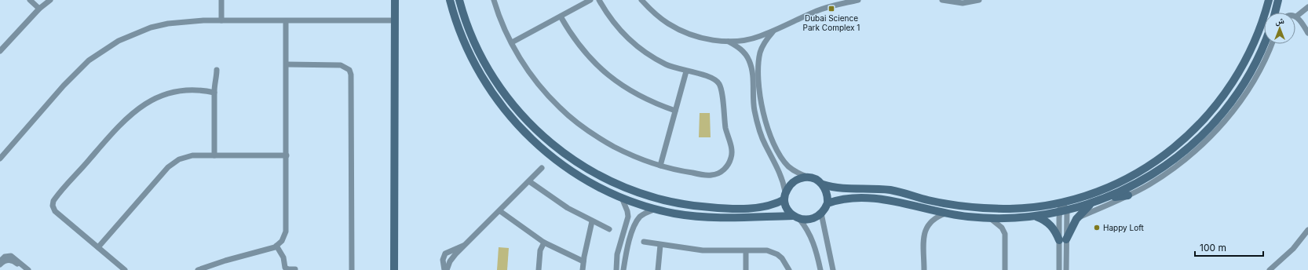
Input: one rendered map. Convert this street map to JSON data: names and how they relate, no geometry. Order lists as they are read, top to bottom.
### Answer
{
  "places": {
    "transit": ["Dubai Science Park Complex 1"],
    "other": ["Happy Loft"]
  },
  "scale_bar": "100 m",
  "north": "top"
}
